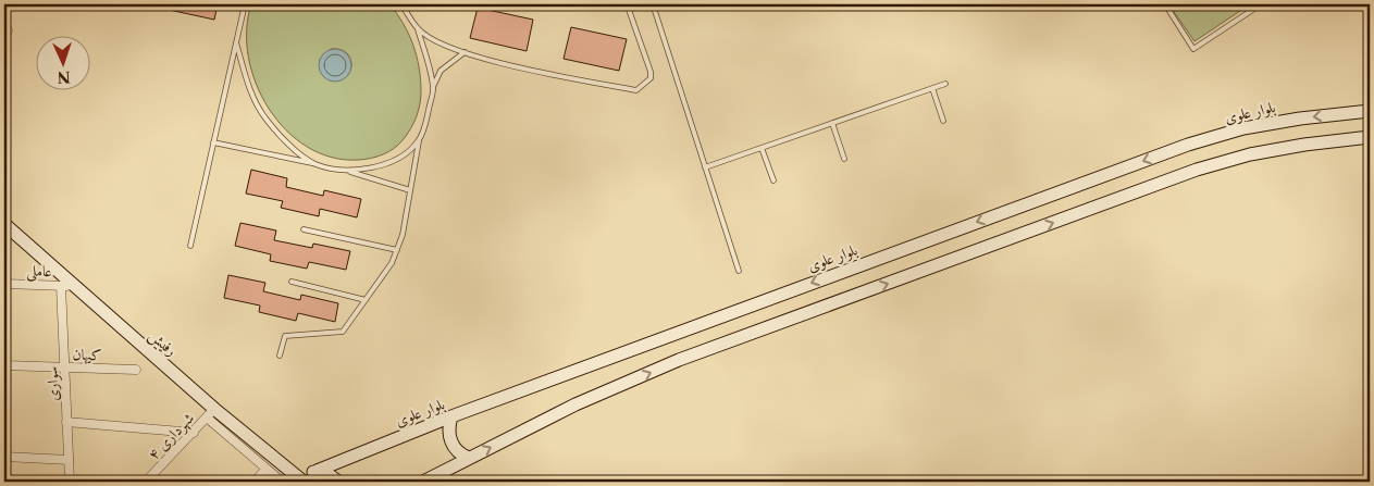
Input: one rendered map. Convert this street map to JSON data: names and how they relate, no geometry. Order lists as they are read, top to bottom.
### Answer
{
  "streets": {
    "main road": ["بلوار علوی", "رفیش"],
    "street": [
      "عاملی",
      "کیهان",
      "سواری",
      "شهرداری ۴"
    ]
  },
  "crossings": [
    ["بلوار علوی", "رفیش"],
    ["عاملی", "رفیش"],
    ["عاملی", "سواری"],
    ["رفیش", "سواری"],
    ["رفیش", "شهرداری ۴"],
    ["کیهان", "سواری"]
  ],
  "north": "bottom"
}
